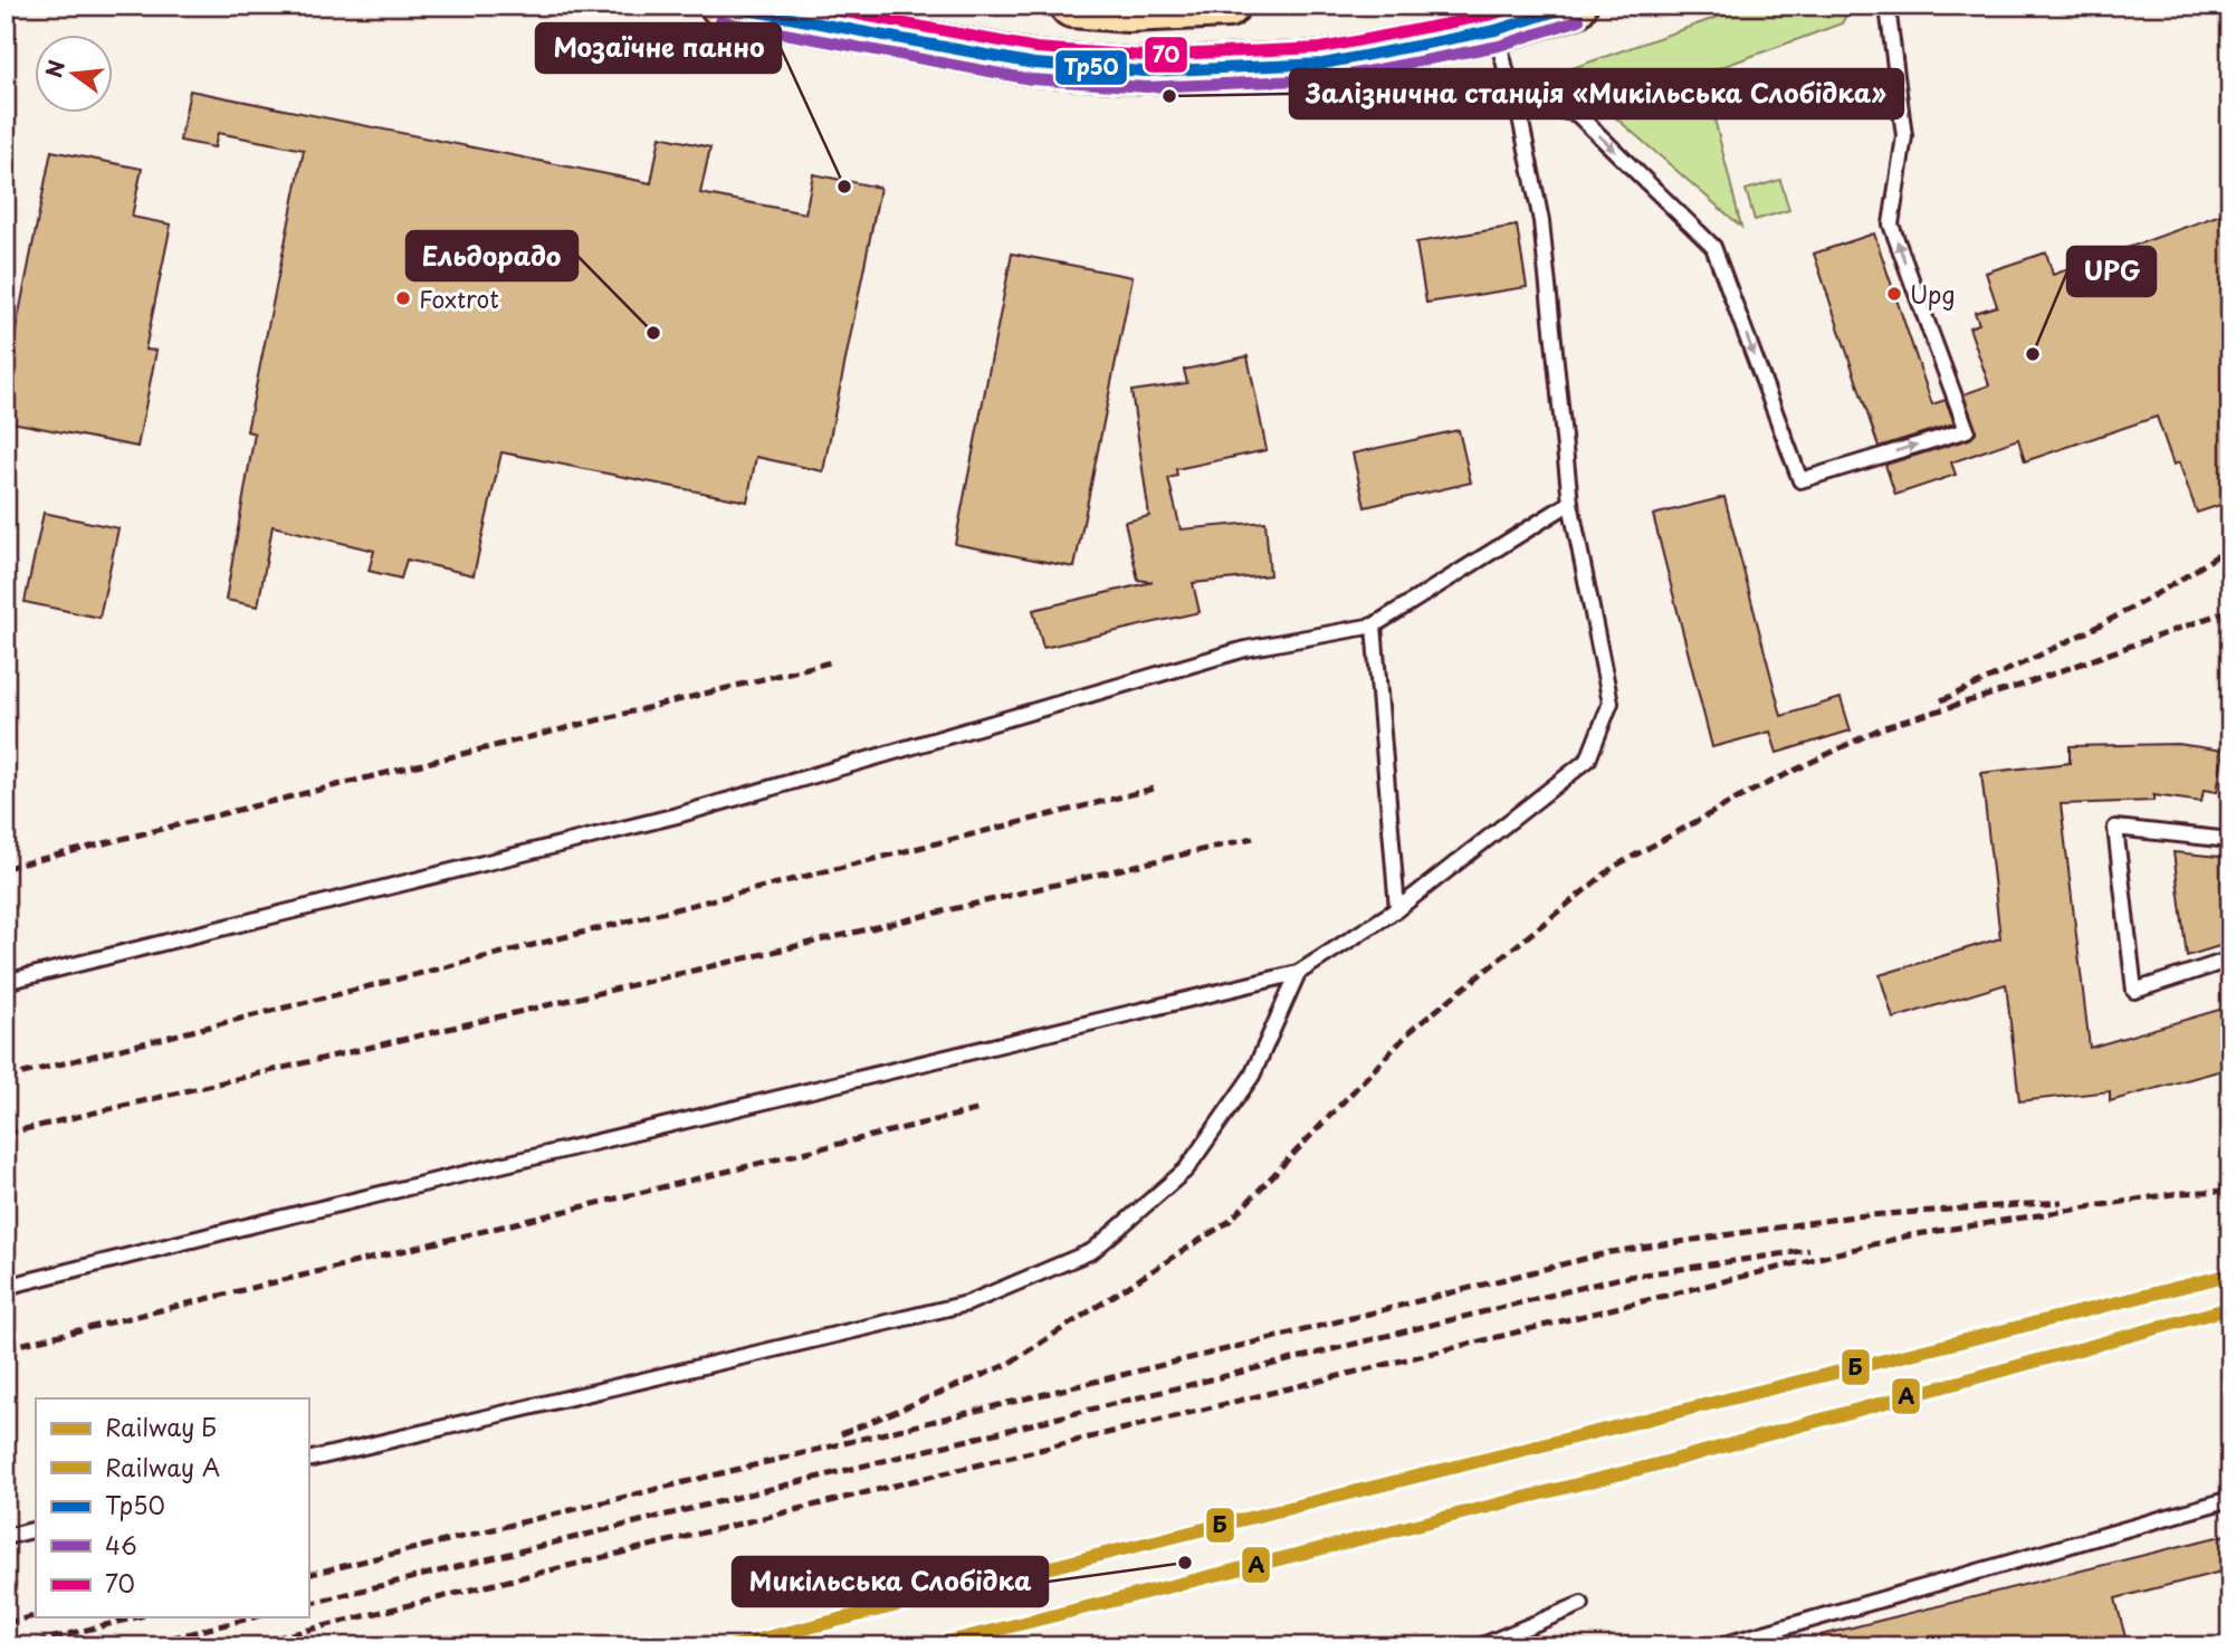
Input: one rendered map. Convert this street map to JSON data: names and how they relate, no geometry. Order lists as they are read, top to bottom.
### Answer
{
  "places": [
    "Залізнична станція «Микільська Слобідка»",
    "Мозаїчне панно",
    "Upg",
    "Foxtrot",
    "Ельдорадо",
    "UPG",
    "Микільська Слобідка"
  ],
  "lines": [
    "transit line Тр50",
    "transit line 70",
    "transit line 46",
    "rail line Б",
    "rail line A"
  ],
  "legend": [
    "Railway Б",
    "Railway A",
    "Тр50",
    "46",
    "70"
  ],
  "north": "left"
}
